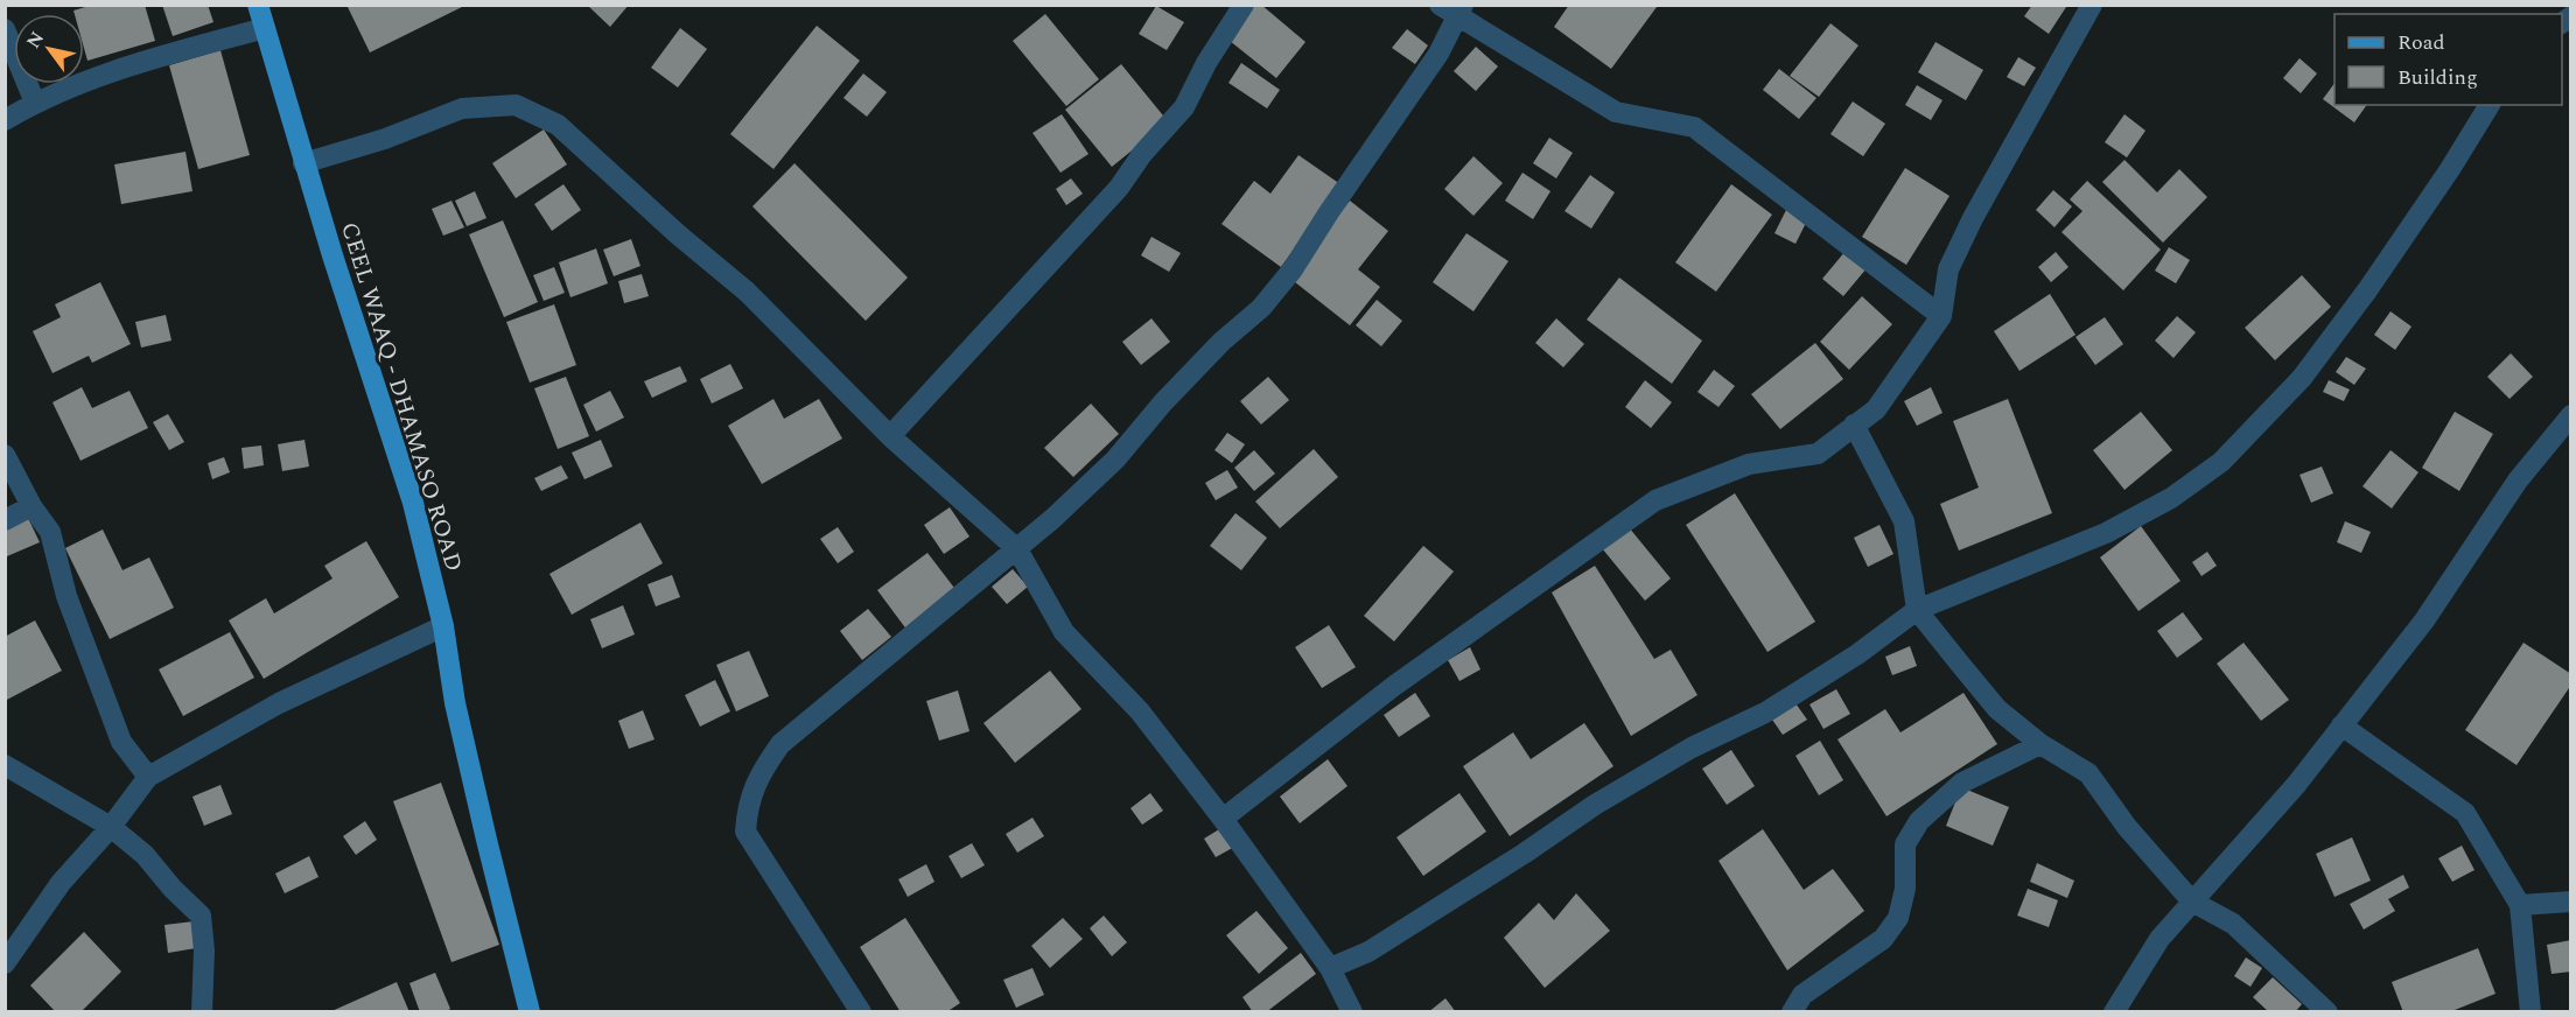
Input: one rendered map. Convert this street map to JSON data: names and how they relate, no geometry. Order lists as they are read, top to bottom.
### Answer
{
  "streets": {
    "main road": ["CEEL WAAQ - DHAMASO ROAD"]
  },
  "legend": ["Road", "Building"],
  "north": "top left"
}
